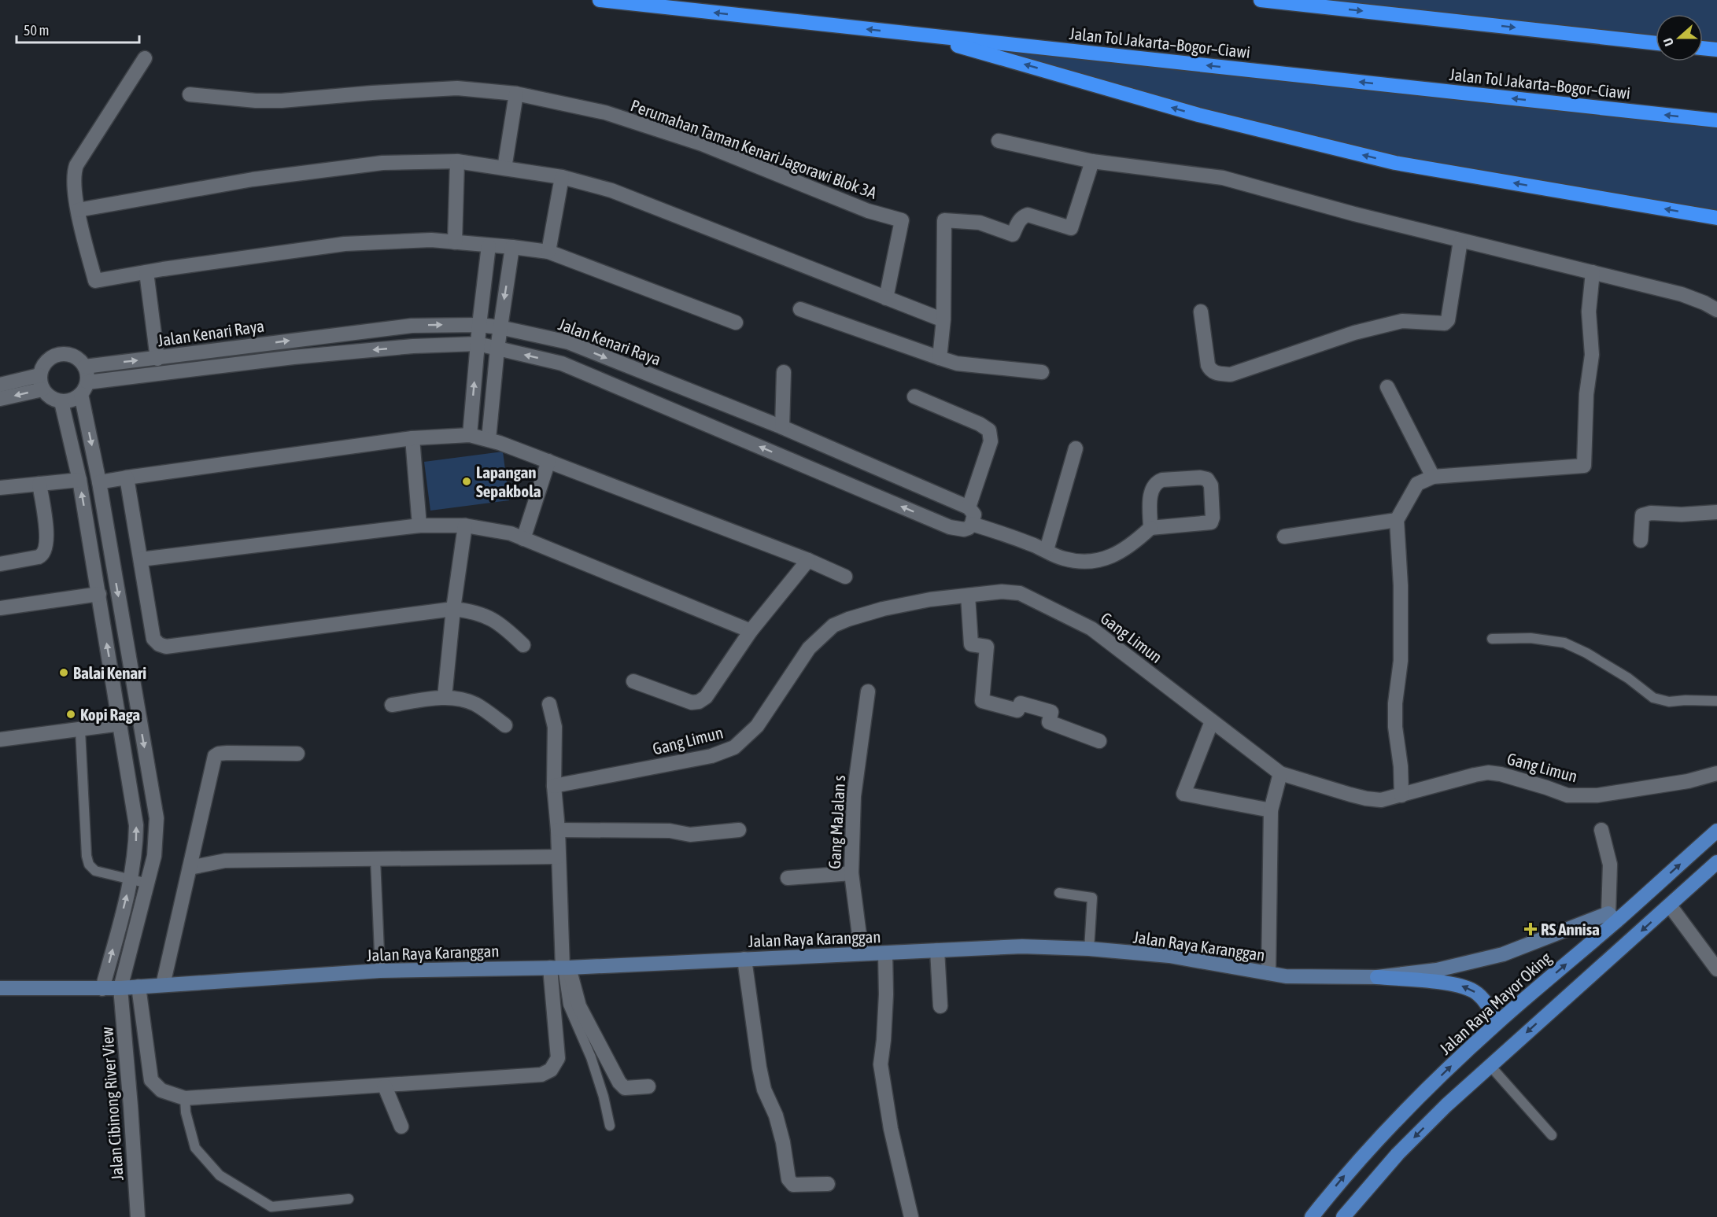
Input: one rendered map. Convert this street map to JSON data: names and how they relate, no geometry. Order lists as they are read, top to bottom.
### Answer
{
  "streets": {
    "highway": ["Jalan Tol Jakarta–Bogor–Ciawi"],
    "main road": ["Jalan Raya Mayor Oking"],
    "street": [
      "Perumahan Taman Kenari Jagorawi Blok 3A",
      "Jalan Kenari Raya",
      "Gang Limun",
      "Gang MaJalan s",
      "Jalan Raya Karanggan",
      "Jalan Cibinong River View"
    ]
  },
  "crossings": [
    ["Jalan Kenari Raya", "Jalan Cibinong River View"],
    ["Gang MaJalan s", "Jalan Raya Karanggan"],
    ["Jalan Raya Karanggan", "Jalan Raya Mayor Oking"],
    ["Jalan Raya Karanggan", "Jalan Cibinong River View"]
  ],
  "places": {
    "other": ["Lapangan Sepakbola", "Balai Kenari", "Kopi Raga"],
    "health": ["RS Annisa"]
  },
  "scale_bar": "50 m",
  "north": "left"
}
